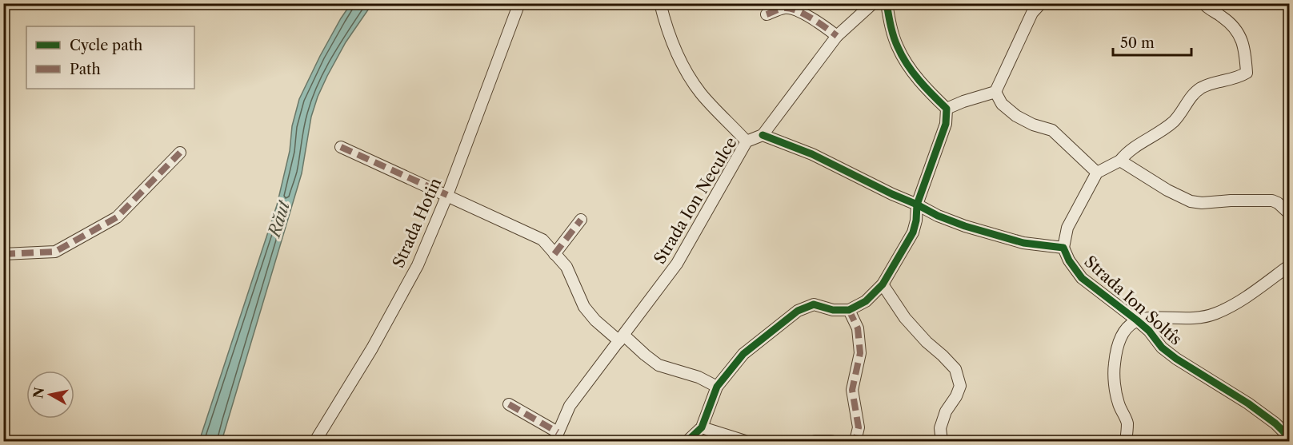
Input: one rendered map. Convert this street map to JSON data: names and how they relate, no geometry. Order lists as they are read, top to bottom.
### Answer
{
  "streets": {
    "street": ["Strada Ion Neculce", "Strada Hotin", "Strada Ion Soltîs"]
  },
  "water": ["Răut"],
  "legend": ["Cycle path", "Path"],
  "scale_bar": "50 m",
  "north": "left"
}
